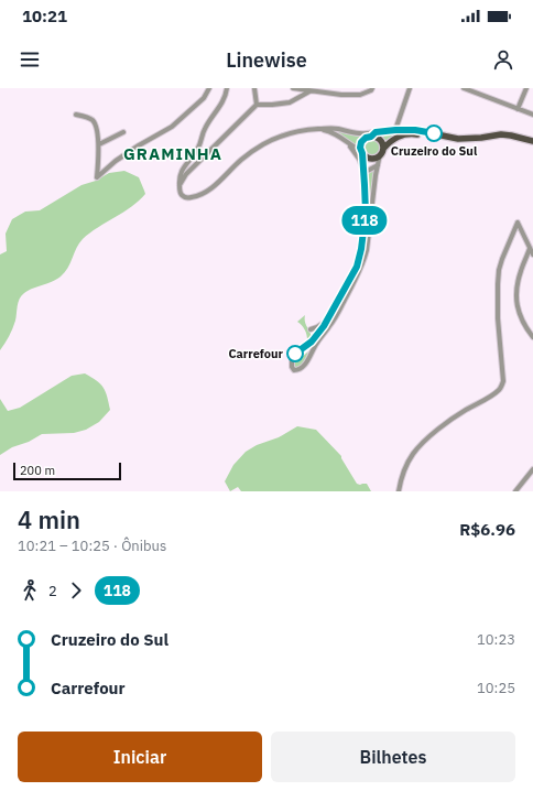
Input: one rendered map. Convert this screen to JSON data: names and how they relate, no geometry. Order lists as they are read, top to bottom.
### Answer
{
  "districts": ["GRAMINHA"],
  "places": ["Cruzeiro do Sul", "Carrefour"],
  "lines": ["bus line 118"],
  "scale_bar": "200 m",
  "page": {
    "status": "10:21",
    "header": "Linewise",
    "on_map": "118",
    "scale": "200 m",
    "heading": ["4 min", "10:21 – 10:25 · Ônibus", "R$6.96"],
    "legs": ["2", "118"],
    "list": [
      {
        "name": "Cruzeiro do Sul",
        "value": "10:23"
      },
      {
        "name": "Carrefour",
        "value": "10:25"
      }
    ],
    "buttons": ["Iniciar", "Bilhetes"]
  }
}
